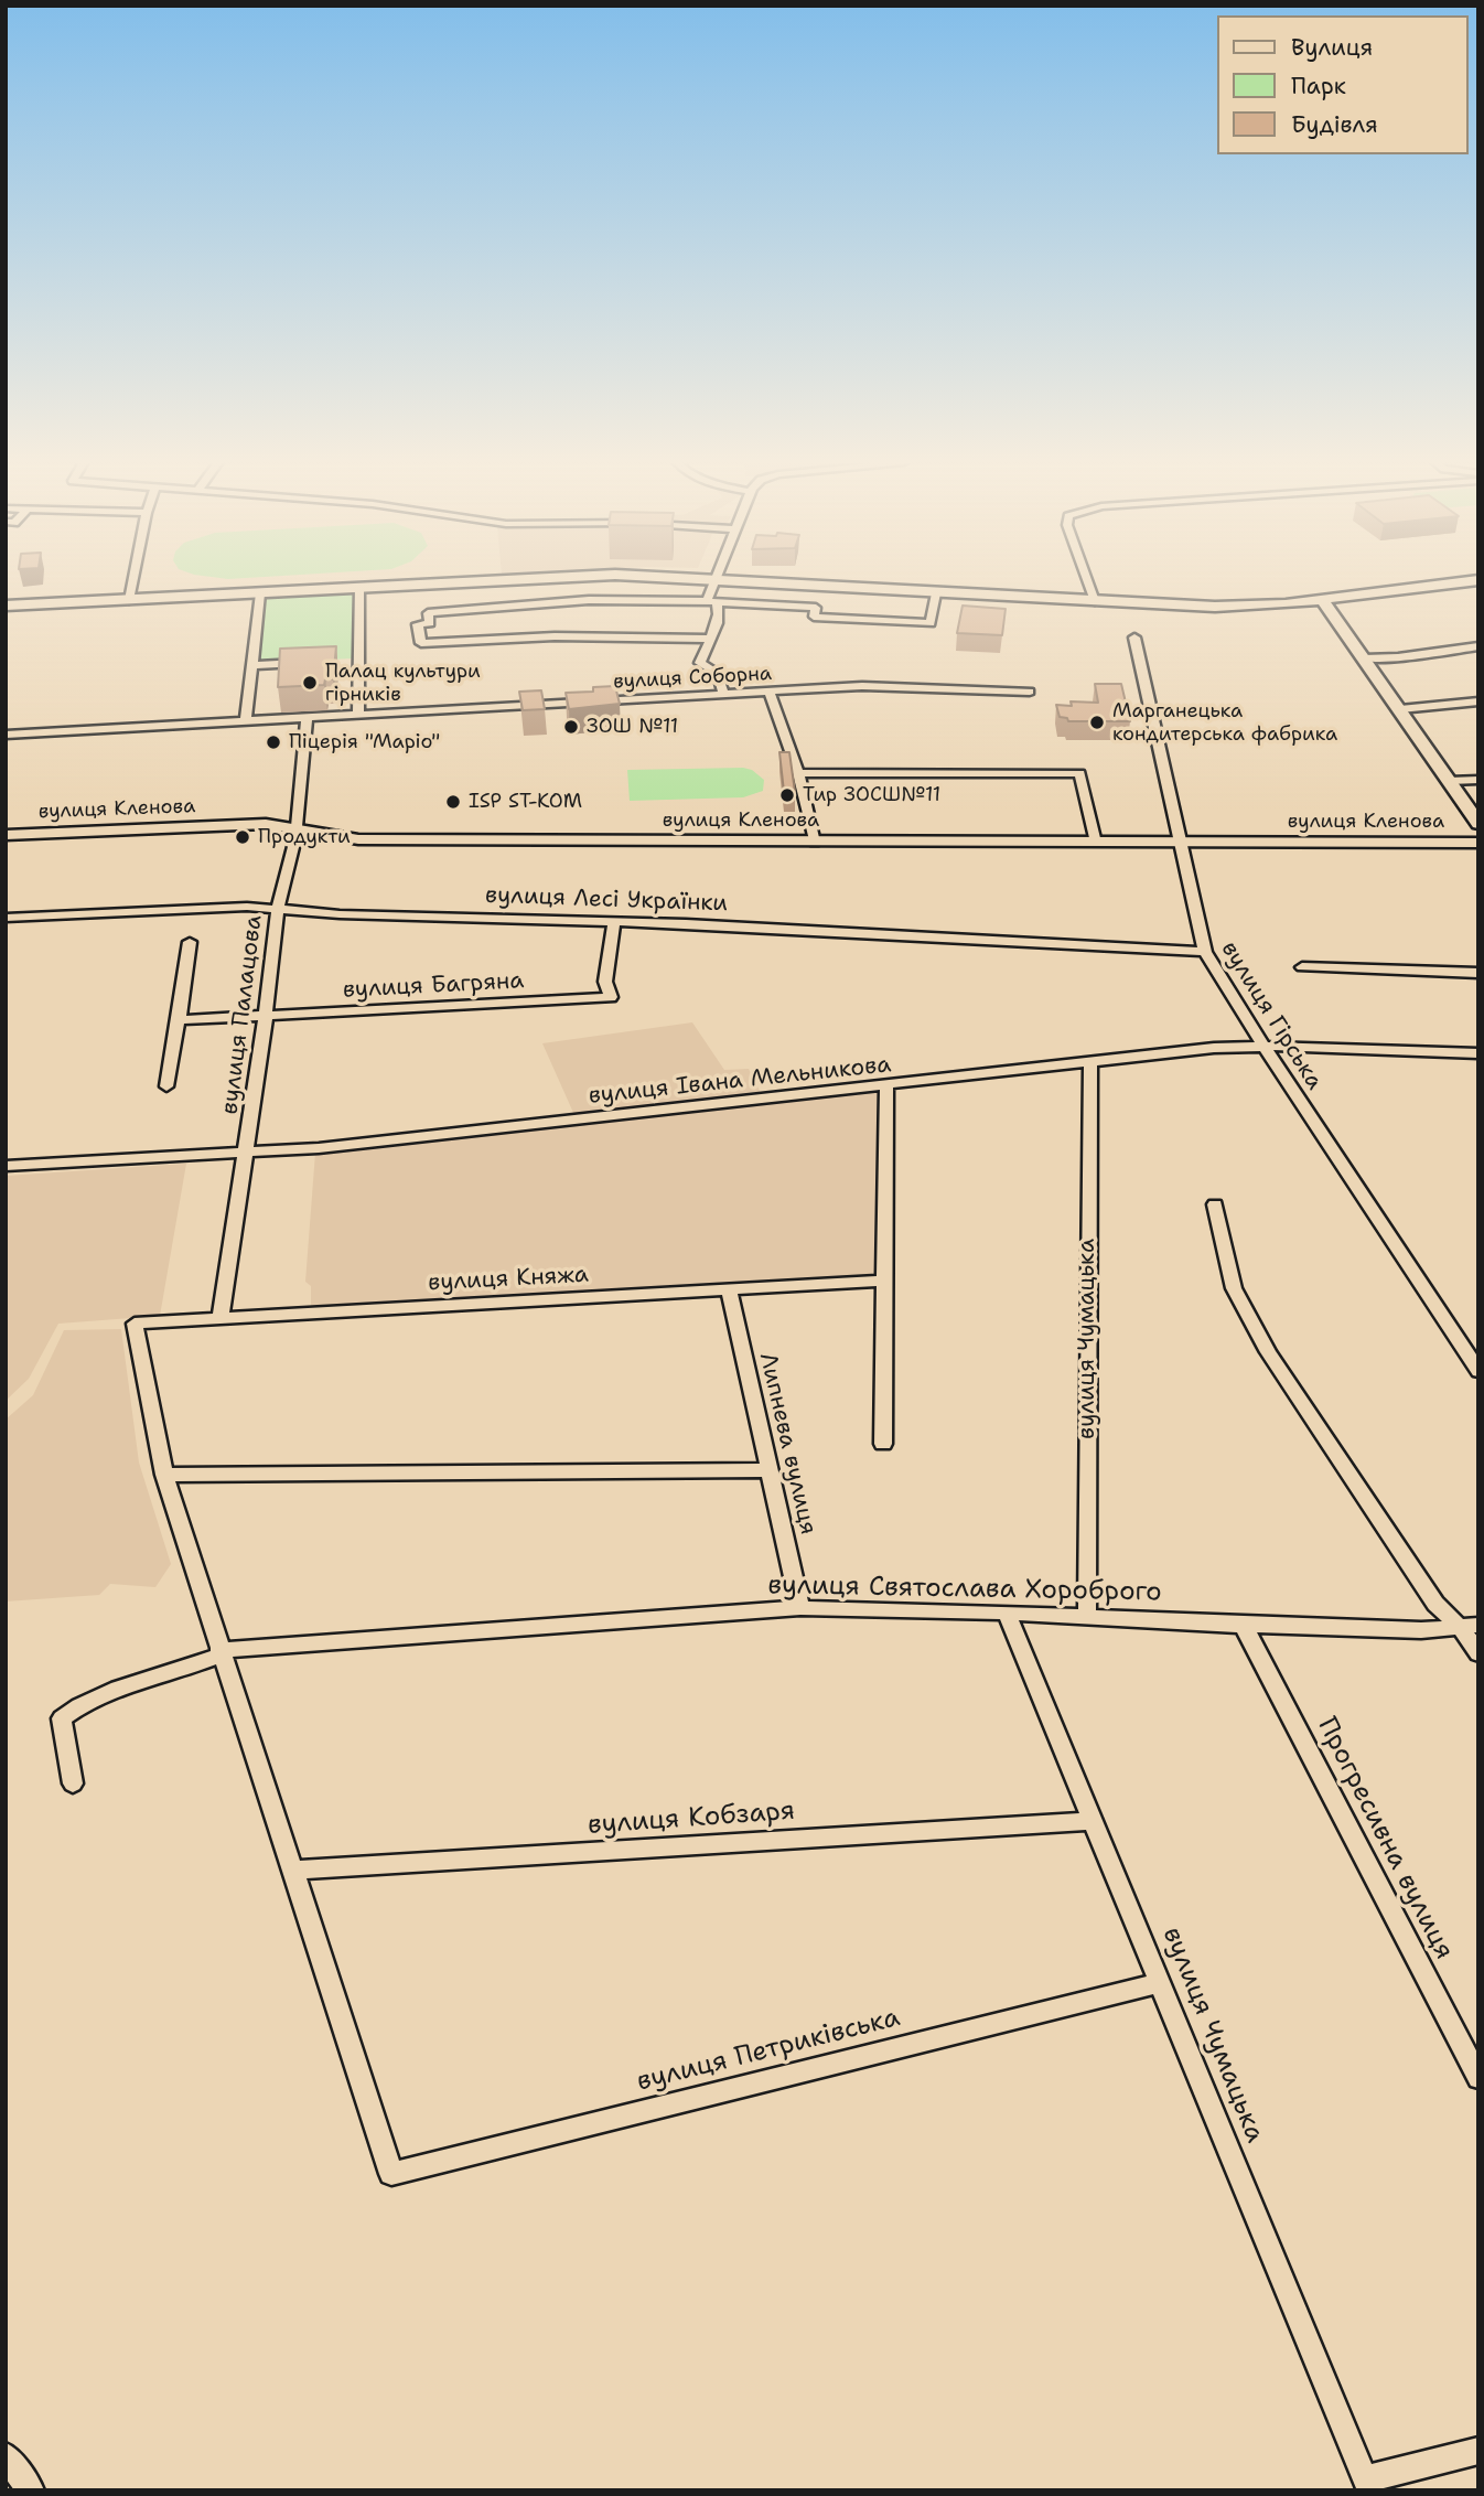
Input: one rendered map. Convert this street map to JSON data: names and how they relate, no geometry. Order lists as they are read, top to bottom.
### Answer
{
  "streets": {
    "street": [
      "вулиця Соборна",
      "вулиця Кленова",
      "вулиця Лесі Українки",
      "вулиця Багряна",
      "вулиця Палацова",
      "вулиця Гірська",
      "вулиця Івана Мельникова",
      "вулиця Княжа",
      "вулиця Чумацька",
      "Липнева вулиця",
      "вулиця Святослава Хороброго",
      "вулиця Кобзаря",
      "Прогресивна вулиця",
      "вулиця Петриківська"
    ]
  },
  "crossings": [
    ["вулиця Соборна", "вулиця Палацова"],
    ["вулиця Кленова", "вулиця Палацова"],
    ["вулиця Кленова", "вулиця Гірська"],
    ["вулиця Лесі Українки", "вулиця Багряна"],
    ["вулиця Лесі Українки", "вулиця Палацова"],
    ["вулиця Лесі Українки", "вулиця Гірська"],
    ["вулиця Багряна", "вулиця Палацова"],
    ["вулиця Палацова", "вулиця Івана Мельникова"],
    ["вулиця Палацова", "вулиця Княжа"],
    ["вулиця Гірська", "вулиця Івана Мельникова"],
    ["вулиця Івана Мельникова", "вулиця Чумацька"],
    ["вулиця Княжа", "Липнева вулиця"],
    ["вулиця Чумацька", "вулиця Святослава Хороброго"],
    ["вулиця Чумацька", "вулиця Кобзаря"],
    ["вулиця Чумацька", "вулиця Петриківська"],
    ["Липнева вулиця", "вулиця Святослава Хороброго"],
    ["вулиця Святослава Хороброго", "Прогресивна вулиця"],
    ["вулиця Кобзаря", "вулиця Петриківська"]
  ],
  "places": [
    "Палац культури гірників",
    "Марганецька кондитерська фабрика",
    "ЗОШ №11",
    "Піцерія \"Маріо\"",
    "Тир ЗОСШ№11",
    "ISP ST-KOM",
    "Продукти"
  ],
  "legend": ["Вулиця", "Парк", "Будівля"]
}
